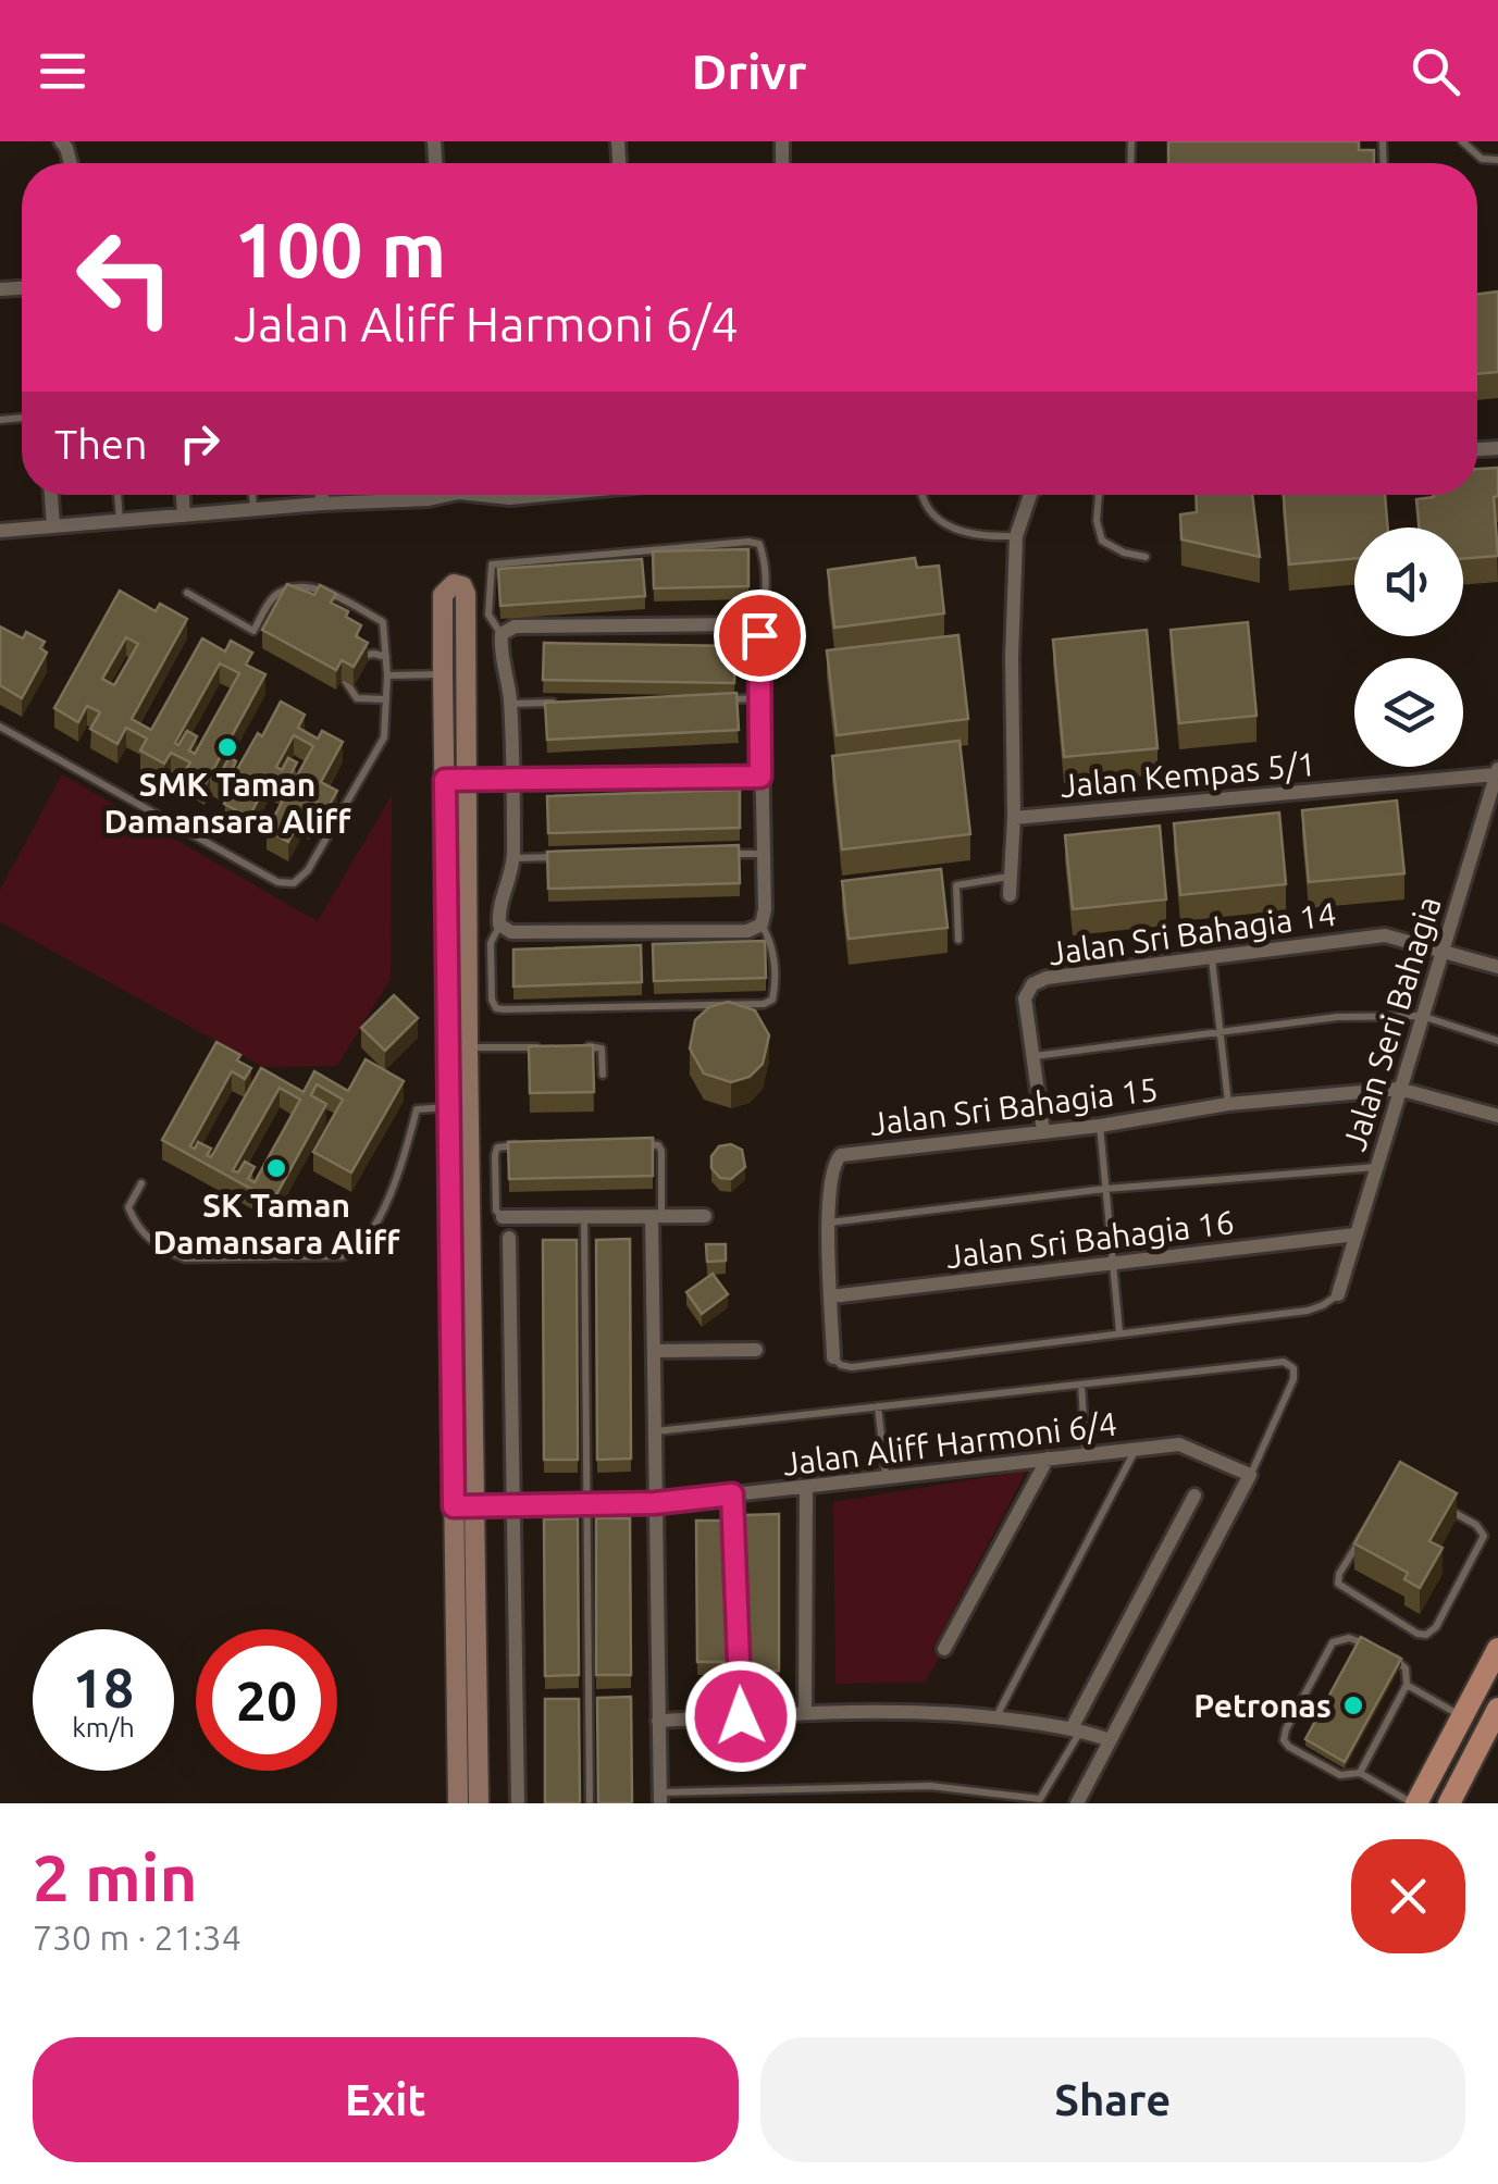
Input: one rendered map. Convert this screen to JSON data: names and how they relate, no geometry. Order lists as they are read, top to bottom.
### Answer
{
  "streets": {
    "street": [
      "Jalan Kempas 5/1",
      "Jalan Sri Bahagia 14",
      "Jalan Seri Bahagia",
      "Jalan Sri Bahagia 15",
      "Jalan Sri Bahagia 16",
      "Jalan Aliff Harmoni 6/4"
    ]
  },
  "crossings": [
    ["Jalan Kempas 5/1", "Jalan Seri Bahagia"],
    ["Jalan Sri Bahagia 14", "Jalan Seri Bahagia"],
    ["Jalan Sri Bahagia 14", "Jalan Sri Bahagia 15"],
    ["Jalan Seri Bahagia", "Jalan Sri Bahagia 15"],
    ["Jalan Seri Bahagia", "Jalan Sri Bahagia 16"],
    ["Jalan Sri Bahagia 15", "Jalan Sri Bahagia 16"]
  ],
  "places": ["SMK Taman Damansara Aliff", "SK Taman Damansara Aliff", "Petronas"],
  "page": {
    "header": "Drivr",
    "turn": ["100 m", "Jalan Aliff Harmoni 6/4"],
    "then": "Then",
    "speed": "18 km/h",
    "limit": "20",
    "heading": ["2 min", "730 m · 21:34"],
    "buttons": ["Exit", "Share"]
  }
}
